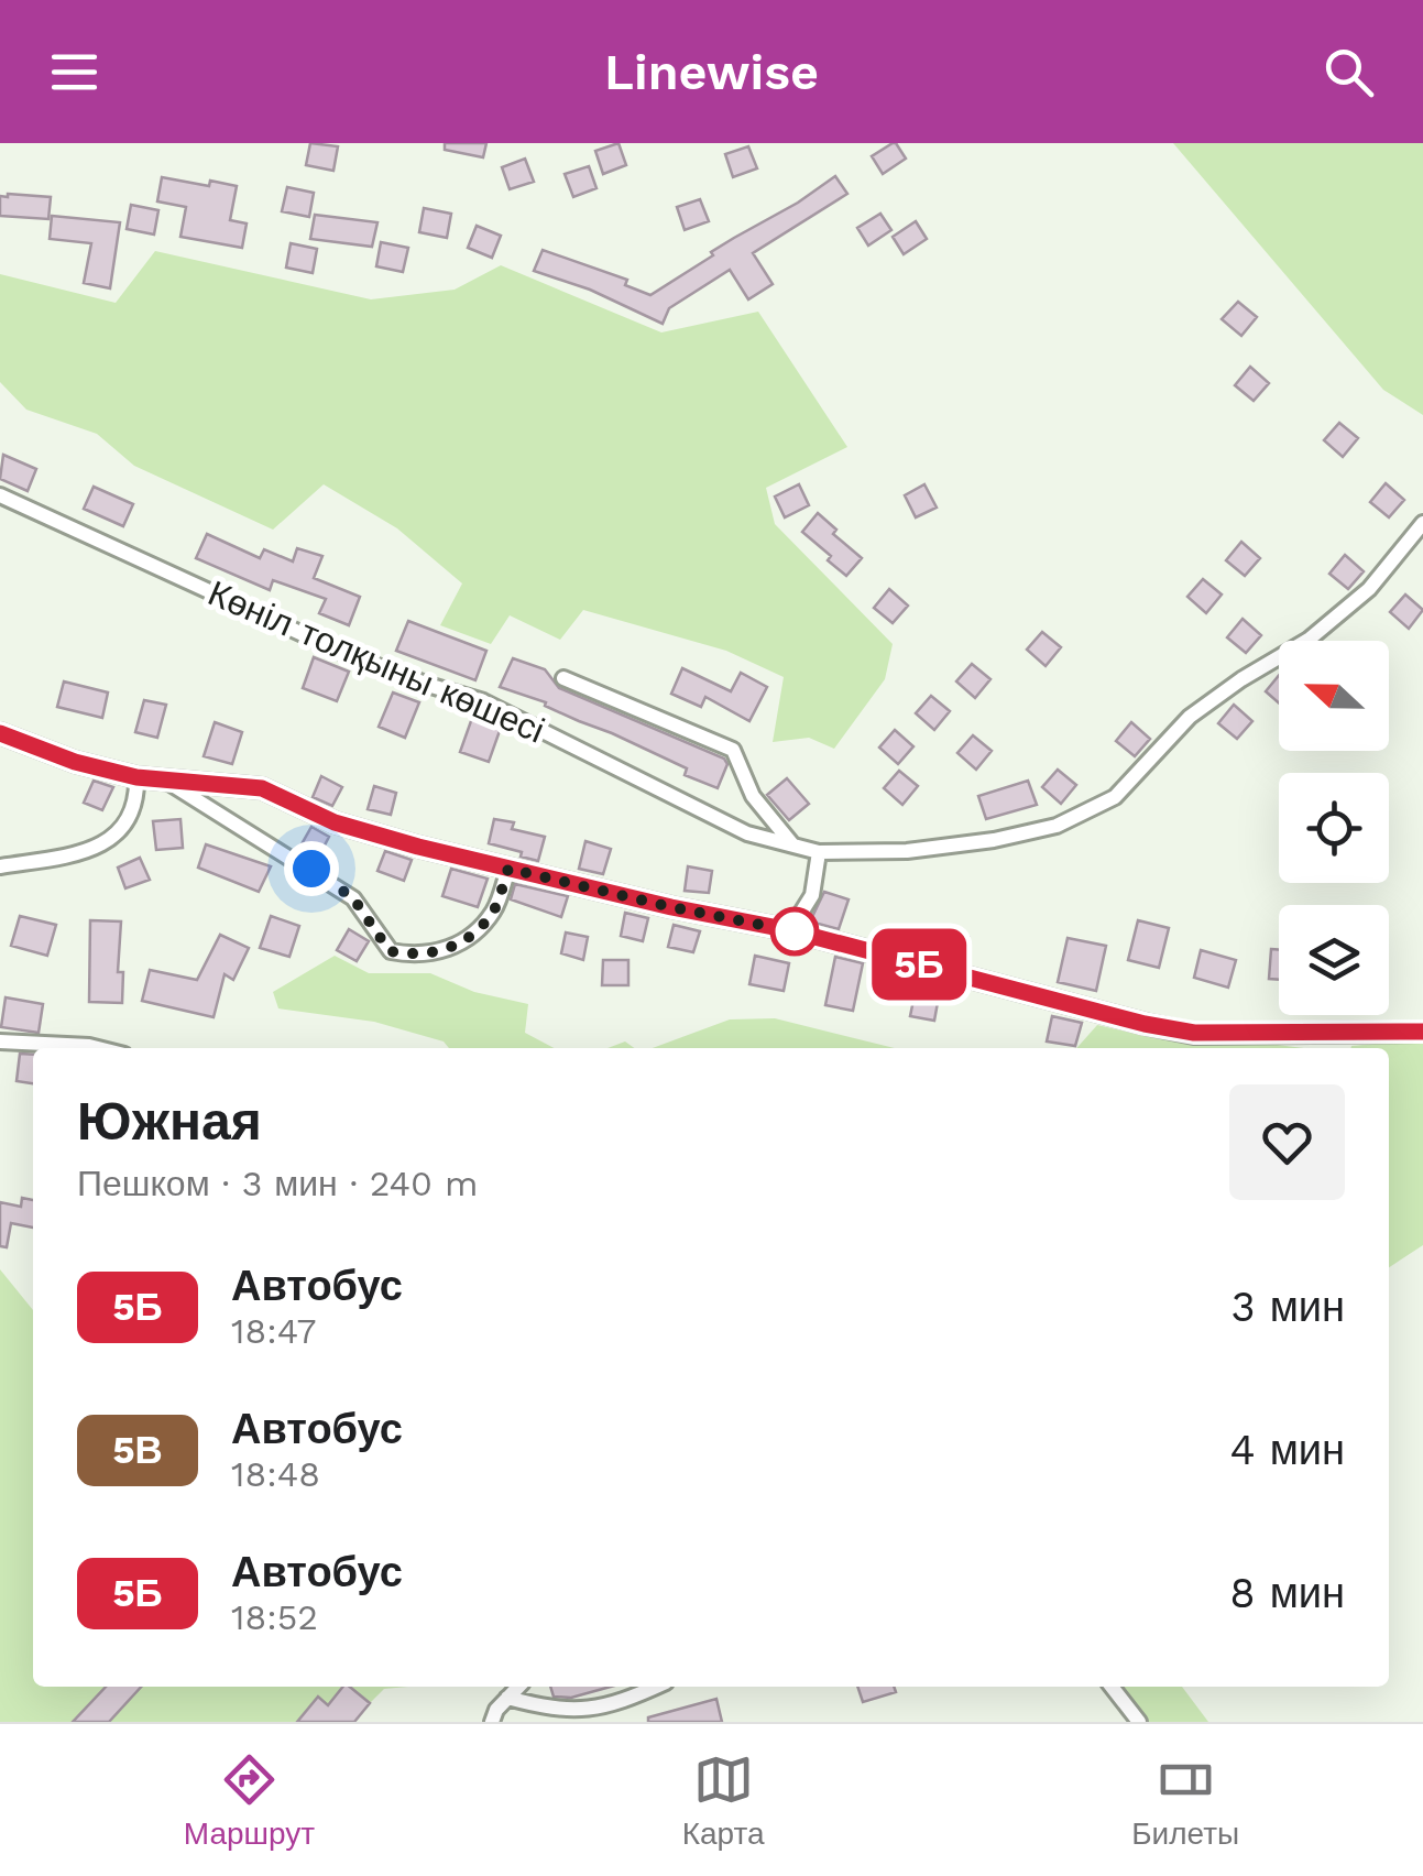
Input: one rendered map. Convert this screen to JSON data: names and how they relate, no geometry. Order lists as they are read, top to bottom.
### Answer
{
  "streets": {
    "street": ["Көніл толқыны көшесі"]
  },
  "lines": ["bus line 5Б"],
  "north": "left",
  "page": {
    "header": "Linewise",
    "on_map": "5Б",
    "heading": ["Южная", "Пешком · 3 мин · 240 m"],
    "list": [
      {
        "mark": "5Б",
        "name": "Автобус",
        "note": "18:47",
        "value": "3 мин"
      },
      {
        "mark": "5В",
        "name": "Автобус",
        "note": "18:48",
        "value": "4 мин"
      },
      {
        "mark": "5Б",
        "name": "Автобус",
        "note": "18:52",
        "value": "8 мин"
      }
    ],
    "tabs": ["Маршрут", "Карта", "Билеты"]
  }
}
